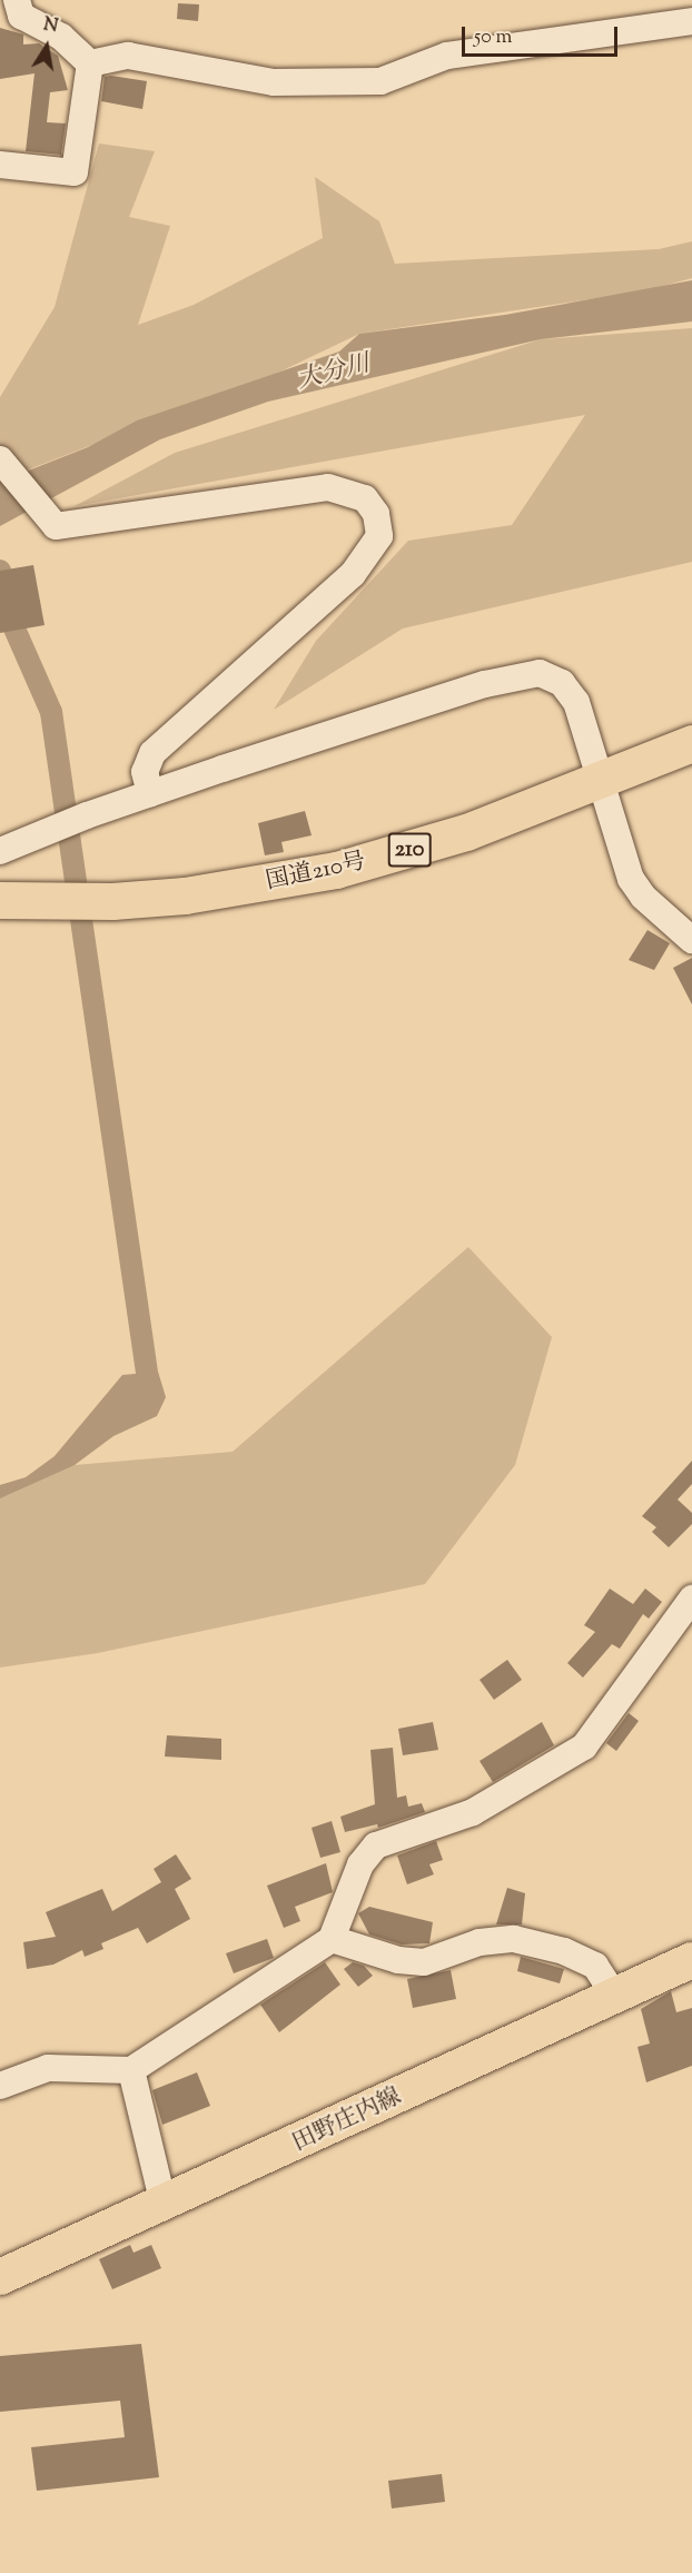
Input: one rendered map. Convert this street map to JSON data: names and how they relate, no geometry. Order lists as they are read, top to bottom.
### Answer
{
  "streets": {
    "highway": ["210", "国道210号"],
    "main road": ["田野庄内線"]
  },
  "water": ["大分川"],
  "scale_bar": "50 m",
  "north": "top"
}
